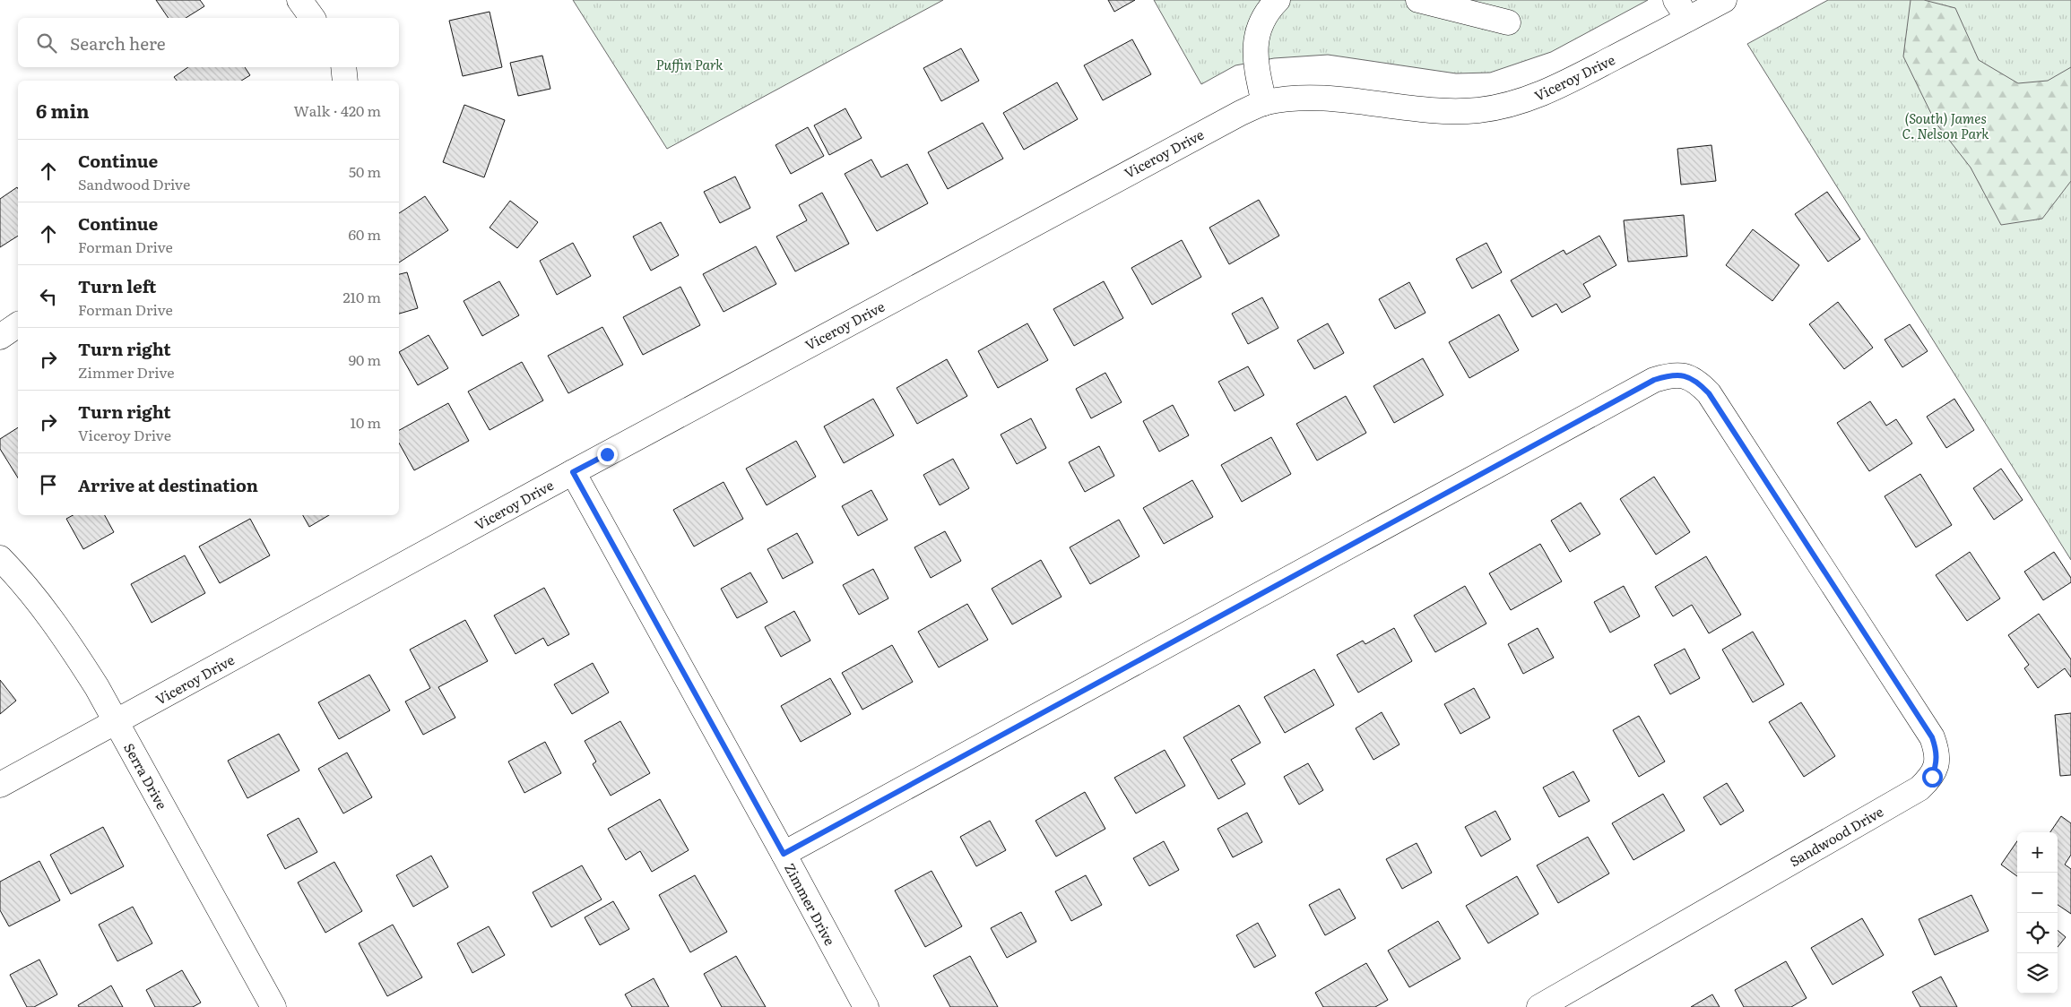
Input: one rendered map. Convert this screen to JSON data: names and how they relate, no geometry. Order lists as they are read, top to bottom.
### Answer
{
  "streets": {
    "street": [
      "Viceroy Drive",
      "Serra Drive",
      "Sandwood Drive",
      "Zimmer Drive"
    ]
  },
  "crossings": [
    ["Viceroy Drive", "Serra Drive"],
    ["Viceroy Drive", "Zimmer Drive"],
    ["Sandwood Drive", "Zimmer Drive"]
  ],
  "parks": ["Puffin Park", "(South) James C. Nelson Park"],
  "page": {
    "search": "Search here",
    "heading": ["6 min", "Walk · 420 m"],
    "list": [
      ["Continue", "Sandwood Drive", "50 m"],
      ["Continue", "Forman Drive", "60 m"],
      ["Turn left", "Forman Drive", "210 m"],
      ["Turn right", "Zimmer Drive", "90 m"],
      ["Turn right", "Viceroy Drive", "10 m"],
      "Arrive at destination"
    ],
    "map_buttons": ["+", "−"]
  }
}
